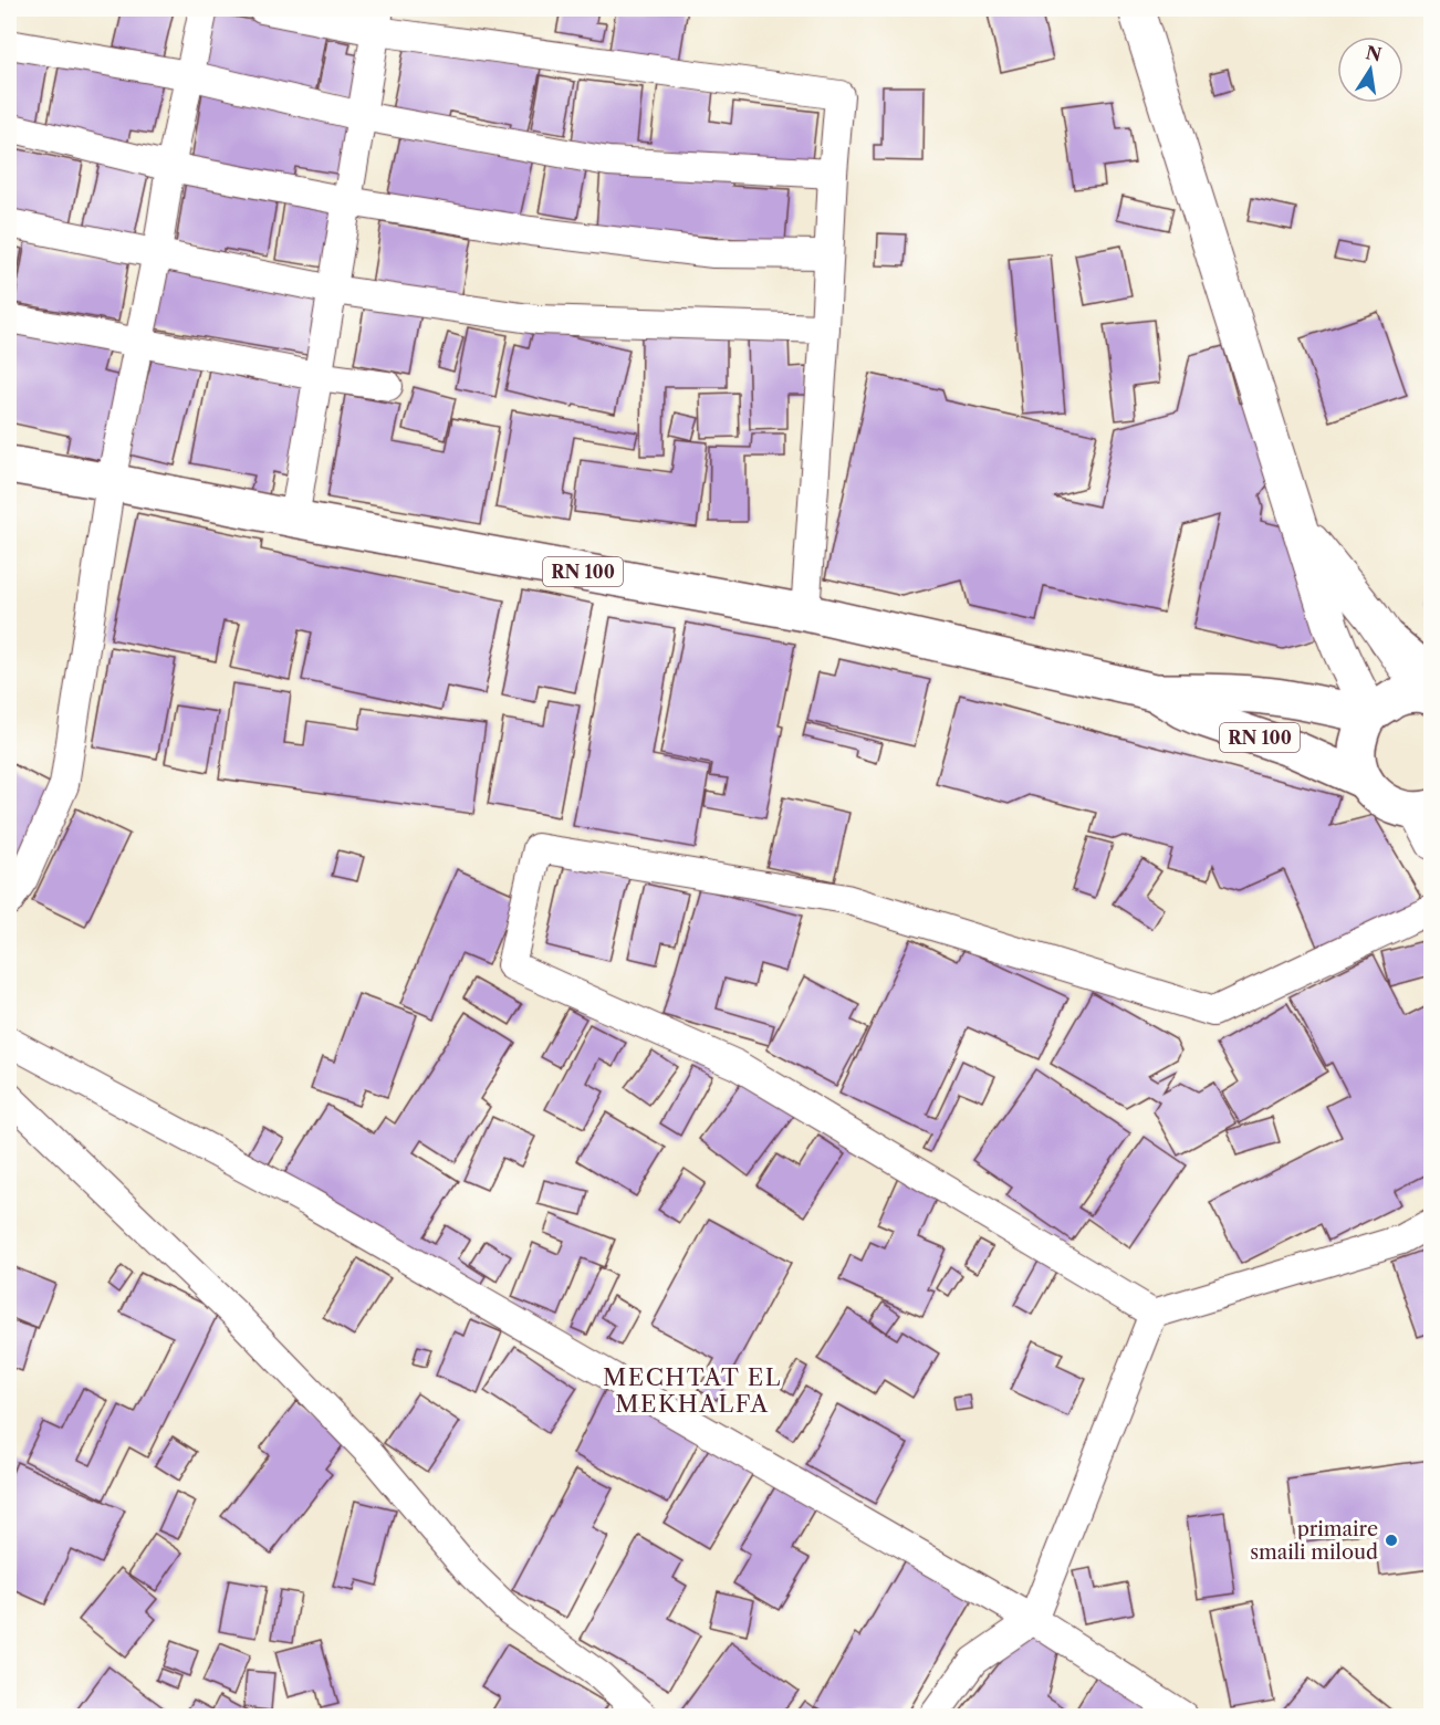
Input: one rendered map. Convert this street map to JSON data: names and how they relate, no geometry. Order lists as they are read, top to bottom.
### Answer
{
  "streets": {
    "main road": ["RN 100"]
  },
  "districts": ["MECHTAT EL MEKHALFA"],
  "places": ["primaire smaili miloud"],
  "north": "top"
}
